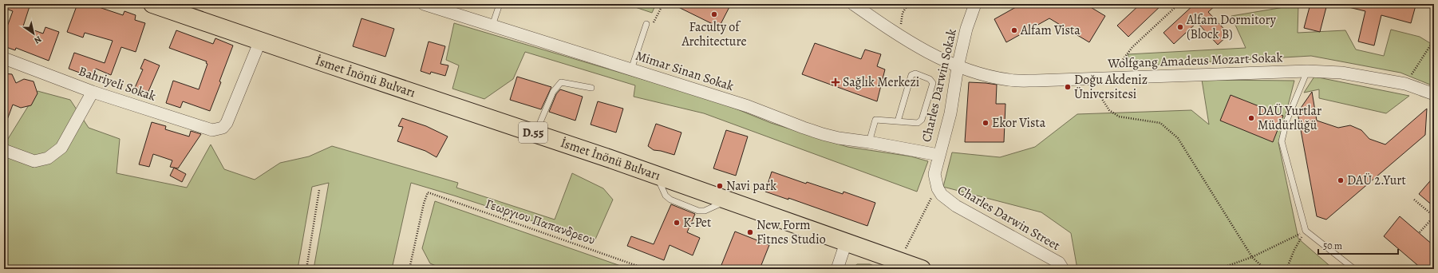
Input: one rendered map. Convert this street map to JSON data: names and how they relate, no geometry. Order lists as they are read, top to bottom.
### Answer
{
  "streets": {
    "main road": ["İsmet İnönü Bulvarı", "D.55"],
    "street": [
      "Wolfgang Amadeus Mozart Sokak",
      "Mimar Sinan Sokak",
      "Bahriyeli Sokak",
      "Charles Darwin Sokak",
      "Charles Darwin Street"
    ],
    "path": ["Γεωργιου Παπανδρεου"]
  },
  "crossings": [
    ["Wolfgang Amadeus Mozart Sokak", "Charles Darwin Sokak"],
    ["Mimar Sinan Sokak", "Charles Darwin Sokak"],
    ["İsmet İnönü Bulvarı", "Bahriyeli Sokak"],
    ["Charles Darwin Sokak", "Charles Darwin Street"]
  ],
  "places": {
    "other": [
      "Faculty of Architecture",
      "Alfam Dormitory (Block B)",
      "Alfam Vista",
      "Doğu Akdeniz Üniversitesi",
      "DAÜ Yurtlar Müdürlüğü",
      "Ekor Vista",
      "DAÜ 2.Yurt",
      "Navi park",
      "K-Pet",
      "New Form Fitnes Studio"
    ],
    "health": ["Sağlık Merkezi"]
  },
  "scale_bar": "50 m",
  "north": "bottom right"
}
